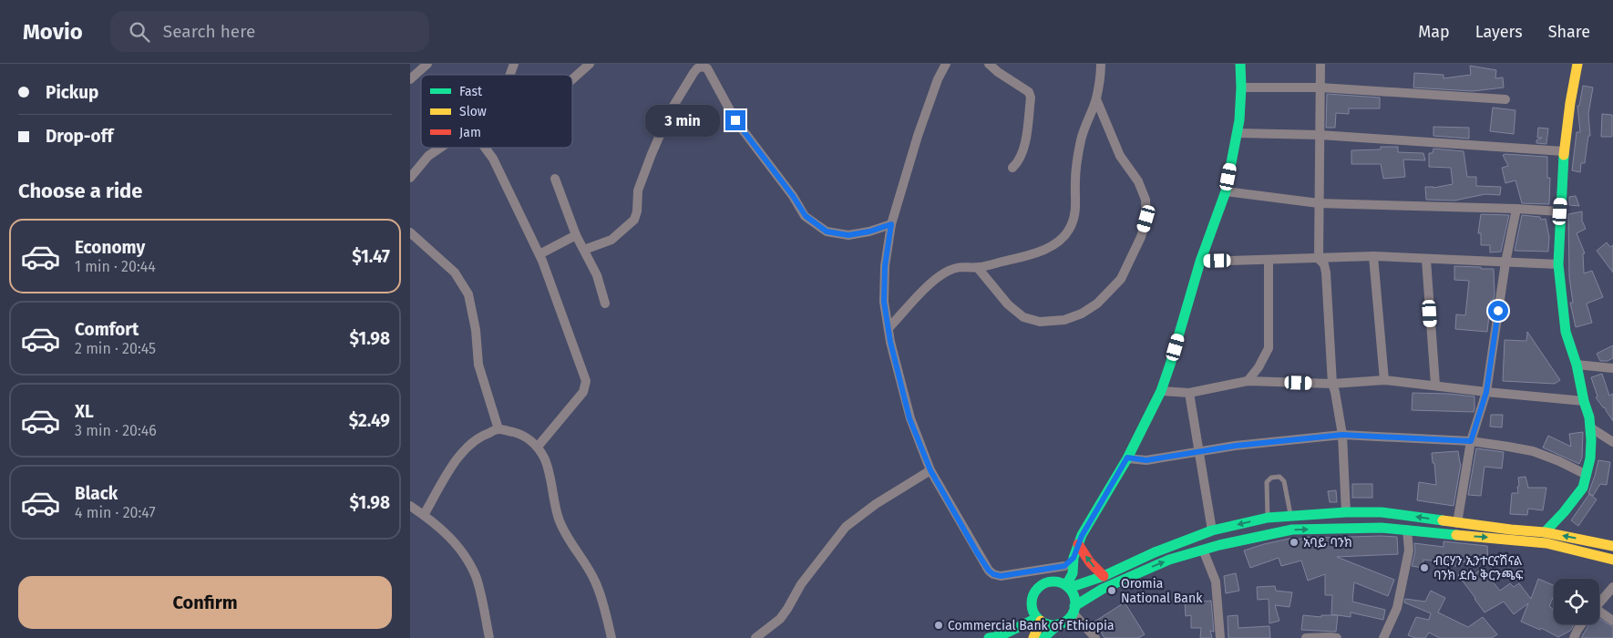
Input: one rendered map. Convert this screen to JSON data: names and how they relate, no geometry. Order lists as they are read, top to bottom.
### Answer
{
  "places": [
    "አባይ ባንክ",
    "ብርሃን ኢንተርናሽናል ባንክ ደሴ ቅርንጫፍ",
    "Oromia National Bank",
    "Commercial Bank of Ethiopia"
  ],
  "legend": ["Fast", "Slow", "Jam"],
  "page": {
    "header": "Movio",
    "search": "Search here",
    "nav": ["Map", "Layers", "Share"],
    "banner": ["Pickup", "Drop-off"],
    "bubble": "3 min",
    "heading": "Choose a ride",
    "list": [
      {
        "name": "Economy",
        "note": "1 min · 20:44",
        "value": "$1.47"
      },
      {
        "name": "Comfort",
        "note": "2 min · 20:45",
        "value": "$1.98"
      },
      {
        "name": "XL",
        "note": "3 min · 20:46",
        "value": "$2.49"
      },
      {
        "name": "Black",
        "note": "4 min · 20:47",
        "value": "$1.98"
      }
    ],
    "buttons": "Confirm"
  }
}
